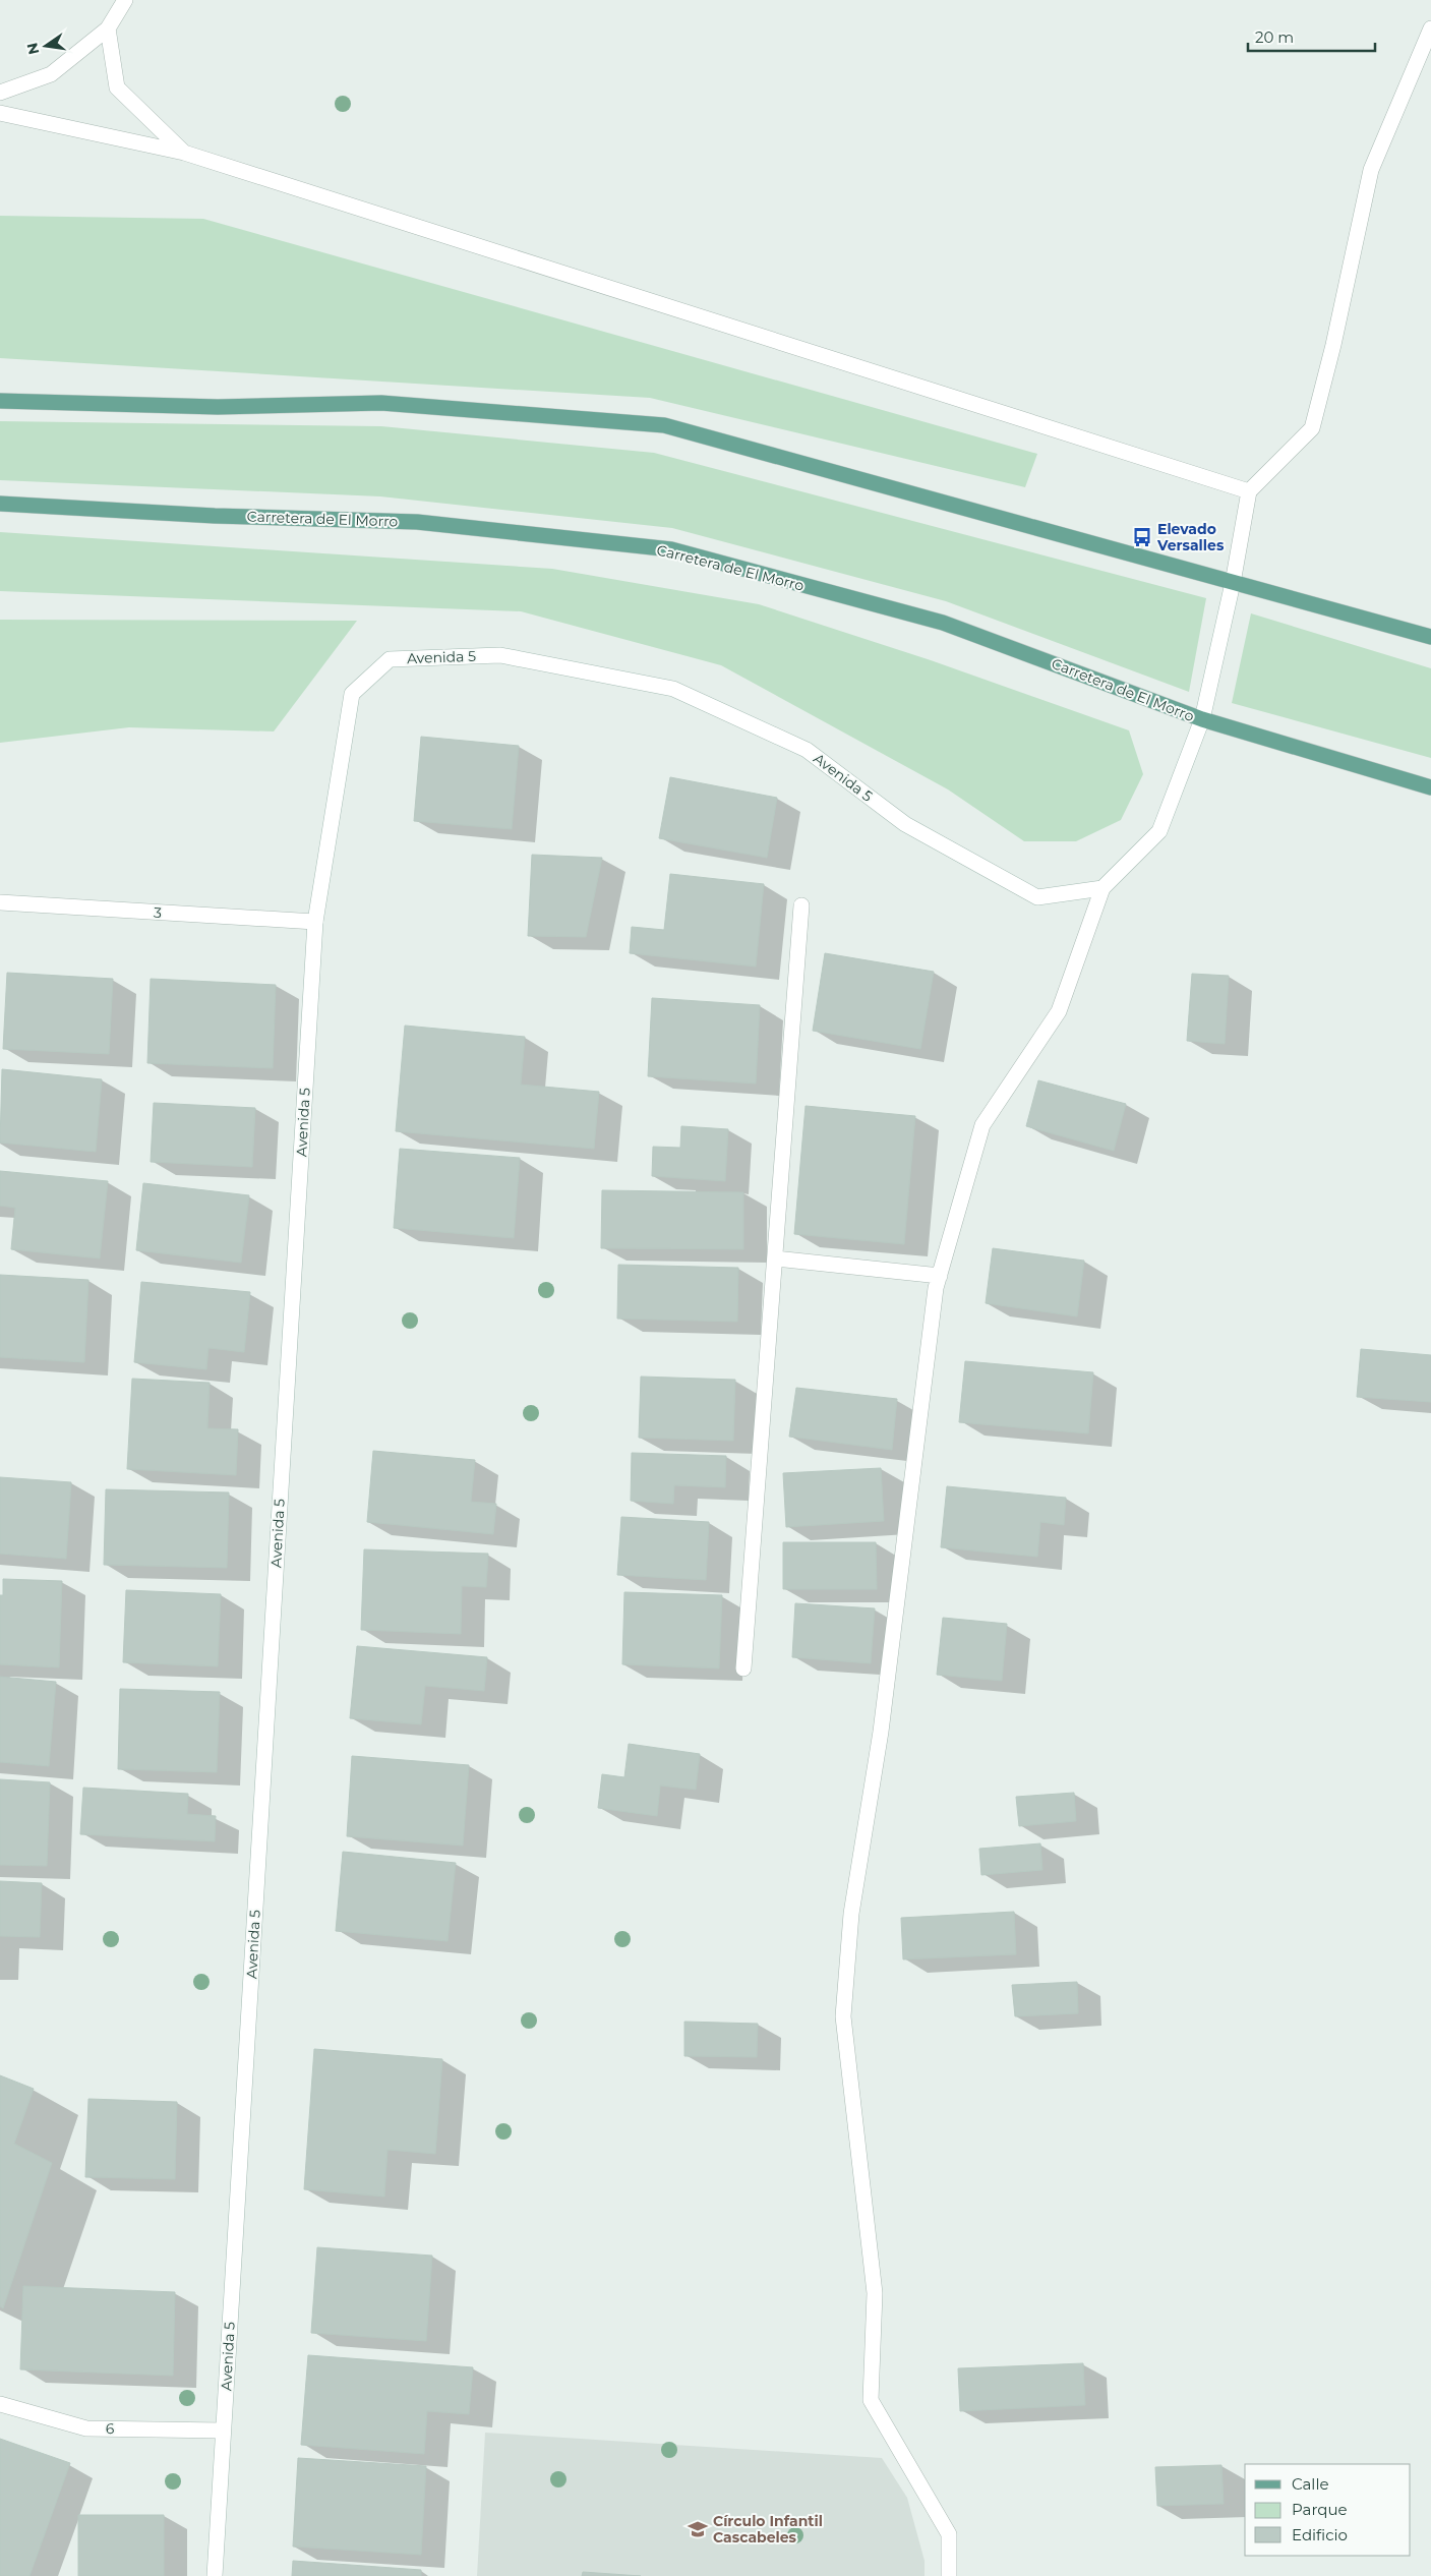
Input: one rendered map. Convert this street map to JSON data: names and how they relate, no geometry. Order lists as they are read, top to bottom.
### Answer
{
  "streets": {
    "main road": ["Carretera de El Morro"],
    "street": ["Avenida 5", "3", "6"]
  },
  "crossings": [
    ["Avenida 5", "3"],
    ["Avenida 5", "6"]
  ],
  "places": {
    "bus stop": ["Elevado Versalles"],
    "school or university": ["Círculo Infantil Cascabeles"]
  },
  "legend": ["Calle", "Parque", "Edificio"],
  "scale_bar": "20 m",
  "north": "left"
}
